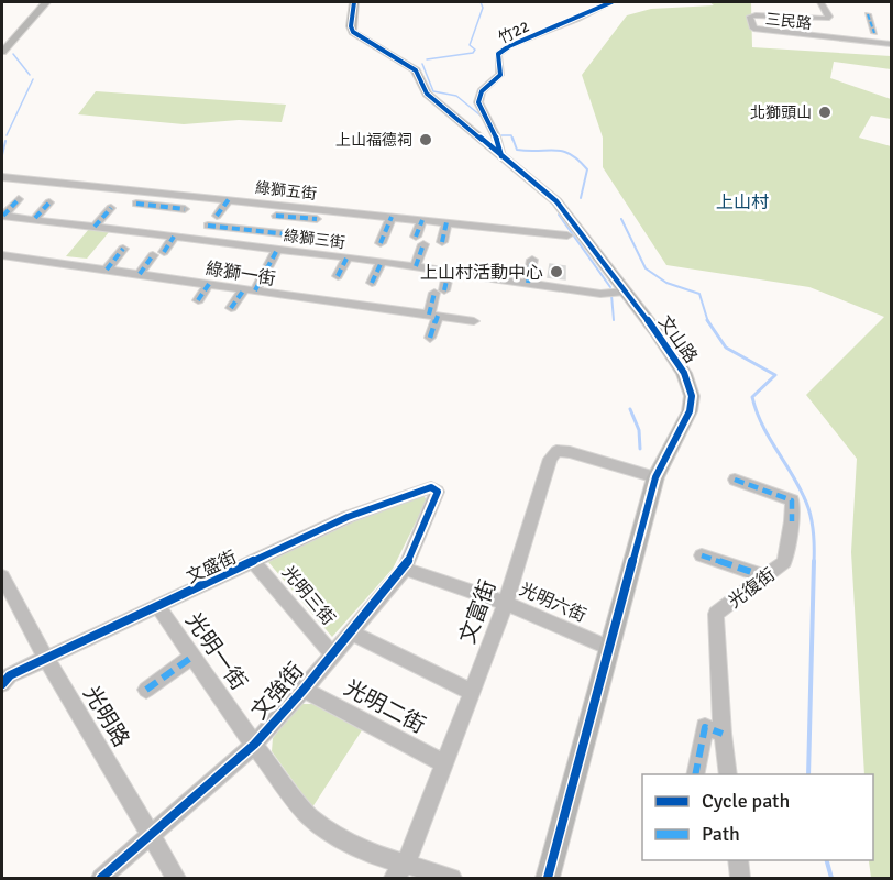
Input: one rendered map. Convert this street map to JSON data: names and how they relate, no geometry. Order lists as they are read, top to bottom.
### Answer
{
  "streets": {
    "main road": ["文山路"],
    "street": [
      "三民路",
      "竹22",
      "綠獅五街",
      "綠獅三街",
      "綠獅一街",
      "文盛街",
      "光復街",
      "光明三街",
      "光明六街",
      "文富街",
      "光明一街",
      "文強街",
      "光明二街",
      "光明路"
    ]
  },
  "crossings": [
    ["竹22", "文山路"],
    ["綠獅三街", "文山路"],
    ["文山路", "光明六街"],
    ["文山路", "文富街"],
    ["文盛街", "光明三街"],
    ["文盛街", "光明一街"],
    ["文盛街", "文強街"],
    ["文盛街", "光明路"],
    ["光明三街", "文強街"],
    ["光明六街", "文富街"],
    ["光明六街", "文強街"],
    ["文富街", "光明一街"],
    ["文富街", "光明二街"],
    ["光明一街", "文強街"],
    ["文強街", "光明二街"],
    ["文強街", "光明路"]
  ],
  "districts": ["上山村"],
  "places": ["北獅頭山", "上山福德祠", "上山村活動中心"],
  "legend": ["Cycle path", "Path"]
}
